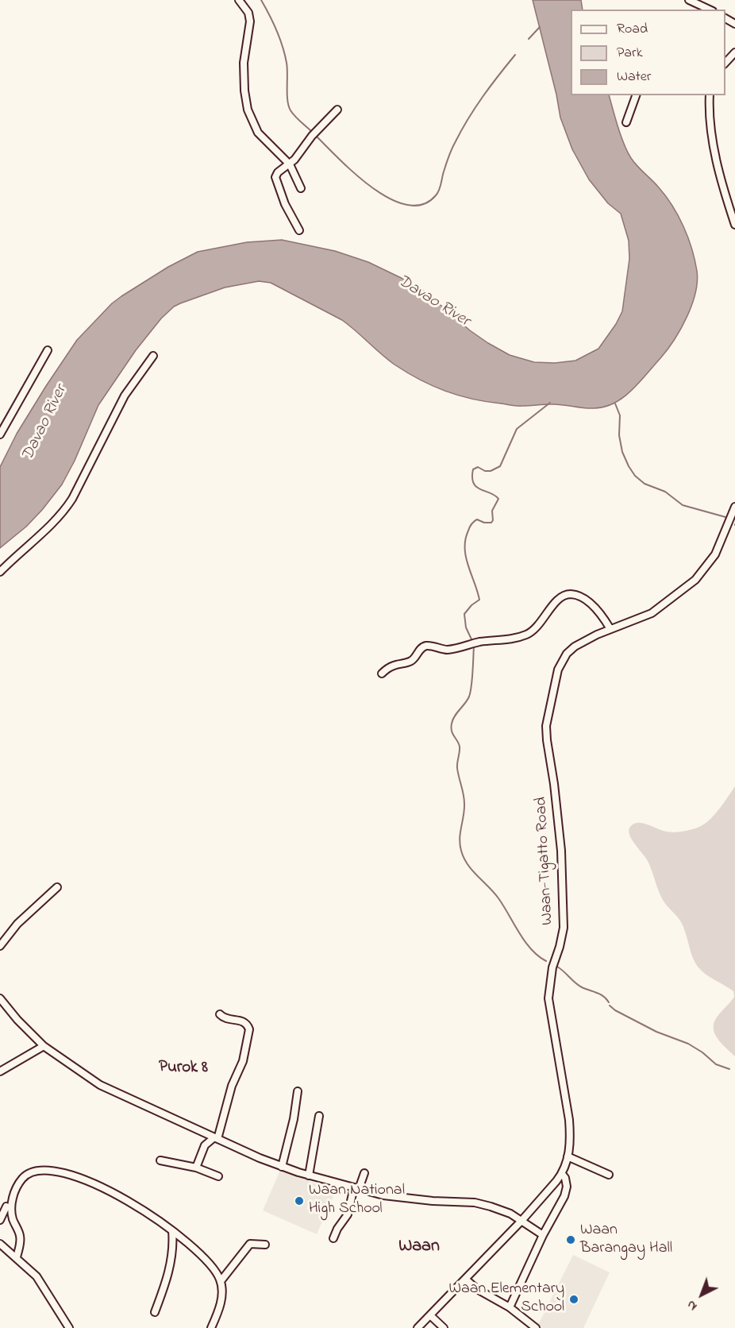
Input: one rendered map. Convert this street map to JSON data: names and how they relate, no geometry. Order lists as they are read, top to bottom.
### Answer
{
  "streets": {
    "street": ["Waan-Tigatto Road"]
  },
  "districts": ["Purok 8", "Waan"],
  "water": ["Davao River"],
  "places": ["Waan National High School", "Waan Barangay Hall", "Waan Elementary School"],
  "legend": ["Road", "Park", "Water"],
  "north": "bottom left"
}
